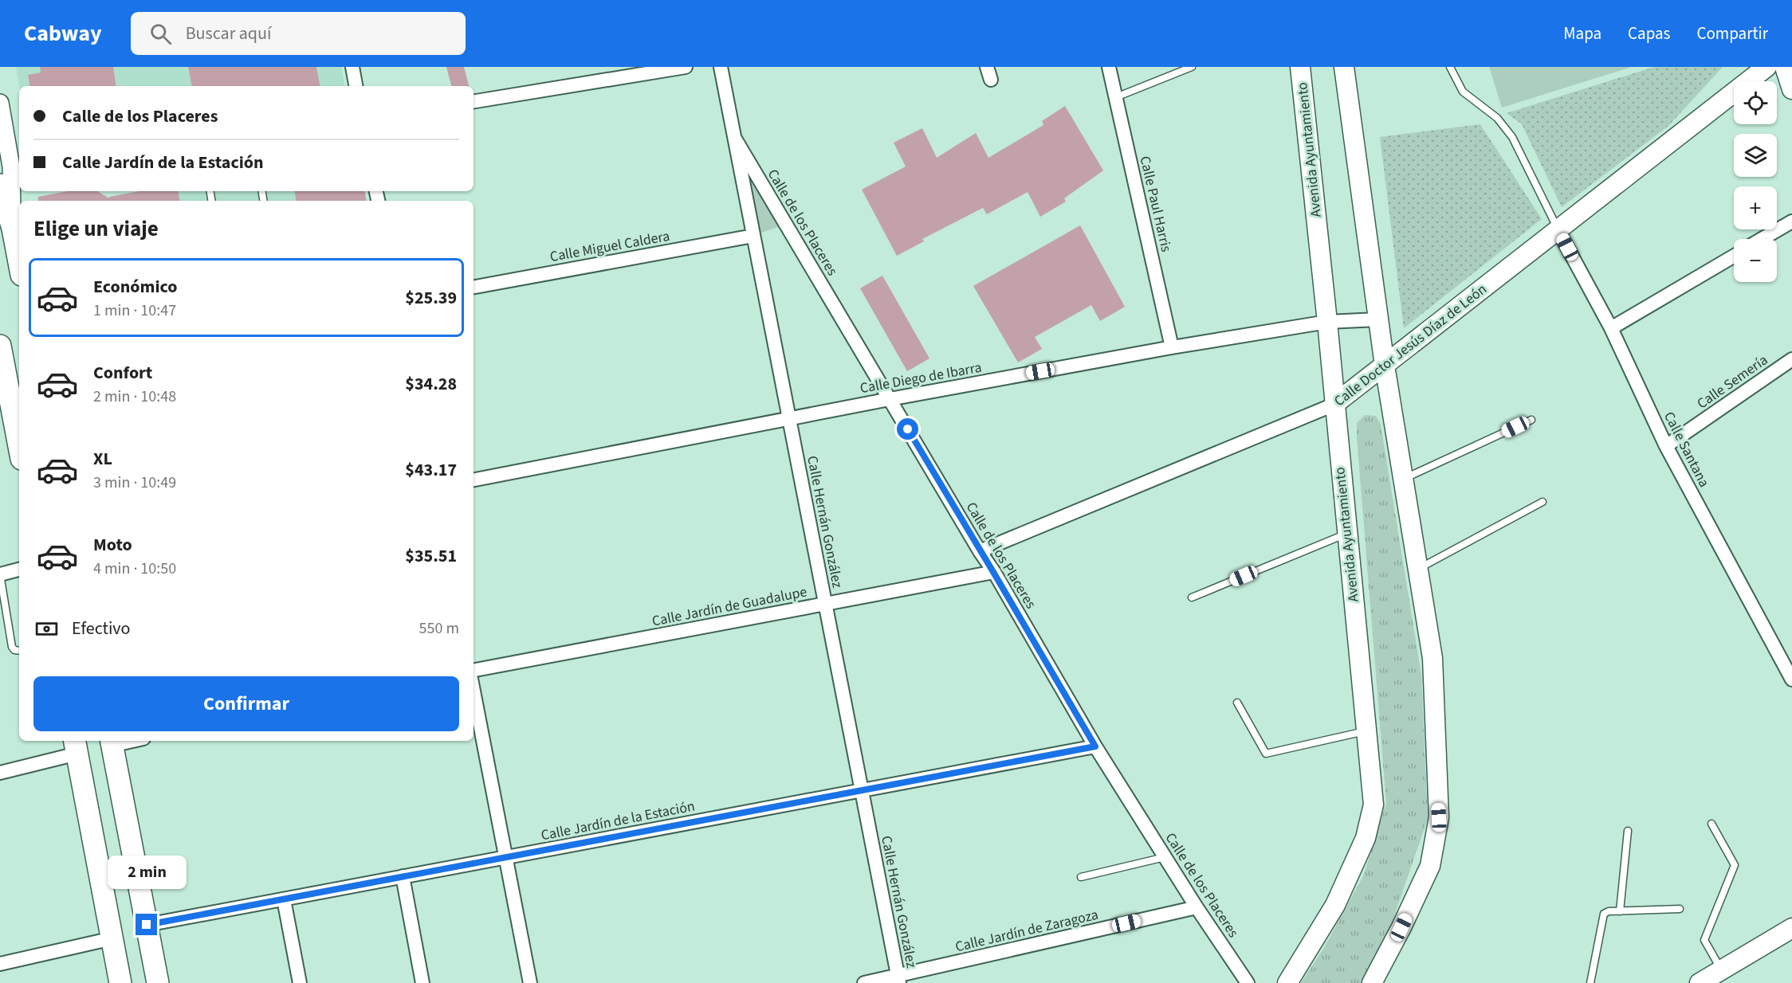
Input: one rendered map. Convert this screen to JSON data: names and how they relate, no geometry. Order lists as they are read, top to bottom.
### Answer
{
  "streets": {
    "main road": ["Avenida Ayuntamiento", "Calle Doctor Jesús Díaz de León"],
    "street": [
      "Calle Paul Harris",
      "Calle de los Placeres",
      "Calle Miguel Caldera",
      "Calle Diego de Ibarra",
      "Calle Semería",
      "Calle Santana",
      "Calle Hernán González",
      "Calle Jardín de Guadalupe",
      "Calle Jardín de la Estación",
      "Calle Jardín de Zaragoza"
    ]
  },
  "crossings": [
    ["Avenida Ayuntamiento", "Calle Doctor Jesús Díaz de León"],
    ["Avenida Ayuntamiento", "Calle Diego de Ibarra"],
    ["Calle Paul Harris", "Calle Diego de Ibarra"],
    ["Calle de los Placeres", "Calle Doctor Jesús Díaz de León"],
    ["Calle de los Placeres", "Calle Diego de Ibarra"],
    ["Calle de los Placeres", "Calle Hernán González"],
    ["Calle de los Placeres", "Calle Jardín de Guadalupe"],
    ["Calle de los Placeres", "Calle Jardín de la Estación"],
    ["Calle de los Placeres", "Calle Jardín de Zaragoza"],
    ["Calle Miguel Caldera", "Calle Hernán González"],
    ["Calle Doctor Jesús Díaz de León", "Calle Santana"],
    ["Calle Diego de Ibarra", "Calle Hernán González"],
    ["Calle Semería", "Calle Santana"],
    ["Calle Hernán González", "Calle Jardín de Guadalupe"],
    ["Calle Hernán González", "Calle Jardín de la Estación"],
    ["Calle Hernán González", "Calle Jardín de Zaragoza"]
  ],
  "page": {
    "header": "Cabway",
    "search": "Buscar aquí",
    "nav": ["Mapa", "Capas", "Compartir"],
    "map_buttons": ["+", "−"],
    "banner": ["Calle de los Placeres", "Calle Jardín de la Estación"],
    "heading": "Elige un viaje",
    "list": [
      {
        "name": "Económico",
        "note": "1 min · 10:47",
        "value": "$25.39"
      },
      {
        "name": "Confort",
        "note": "2 min · 10:48",
        "value": "$34.28"
      },
      {
        "name": "XL",
        "note": "3 min · 10:49",
        "value": "$43.17"
      },
      {
        "name": "Moto",
        "note": "4 min · 10:50",
        "value": "$35.51"
      }
    ],
    "pay": ["Efectivo", "550 m"],
    "buttons": "Confirmar",
    "bubble": "2 min"
  }
}
